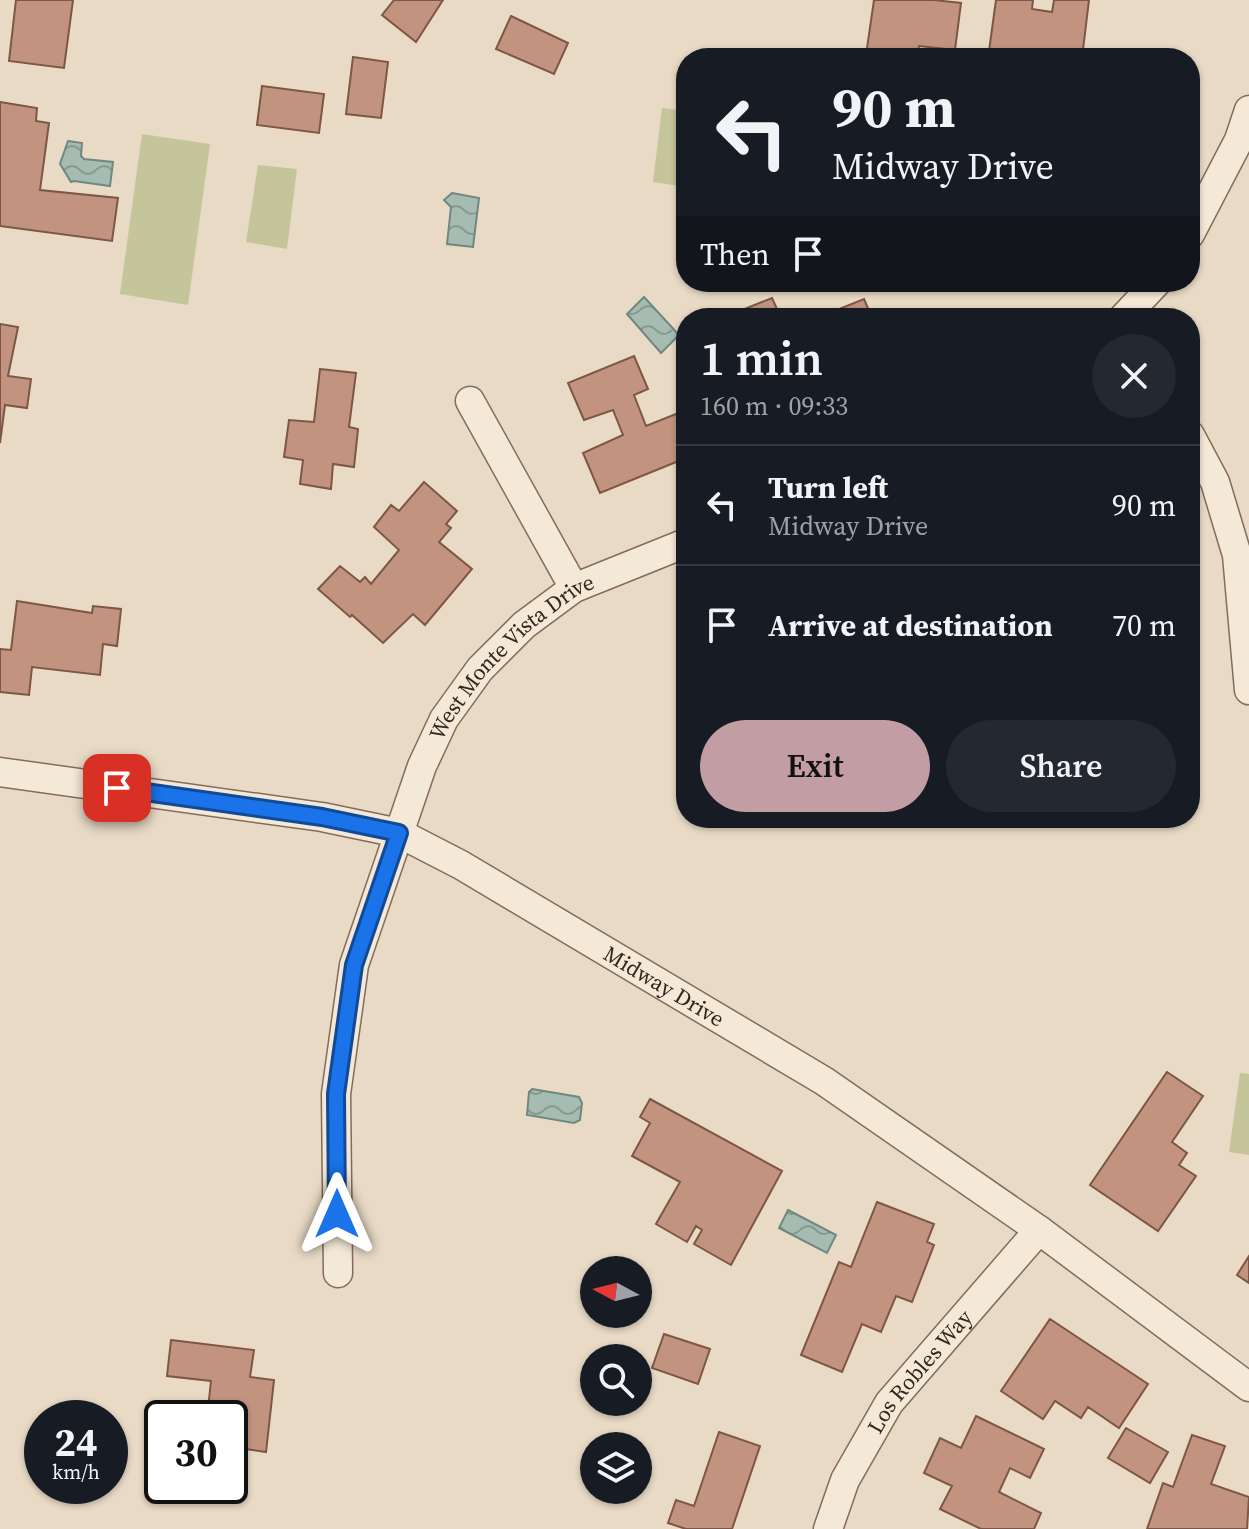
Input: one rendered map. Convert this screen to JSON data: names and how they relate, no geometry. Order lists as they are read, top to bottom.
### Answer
{
  "streets": {
    "street": ["West Monte Vista Drive", "Midway Drive", "Los Robles Way"]
  },
  "crossings": [
    ["West Monte Vista Drive", "Midway Drive"],
    ["Midway Drive", "Los Robles Way"]
  ],
  "north": "left",
  "page": {
    "turn": ["90 m", "Midway Drive"],
    "then": "Then",
    "heading": ["1 min", "160 m · 09:33"],
    "list": [
      {
        "name": "Turn left",
        "note": "Midway Drive",
        "value": "90 m"
      },
      {
        "name": "Arrive at destination",
        "value": "70 m"
      }
    ],
    "buttons": ["Exit", "Share"],
    "speed": "24 km/h",
    "limit": "30"
  }
}
